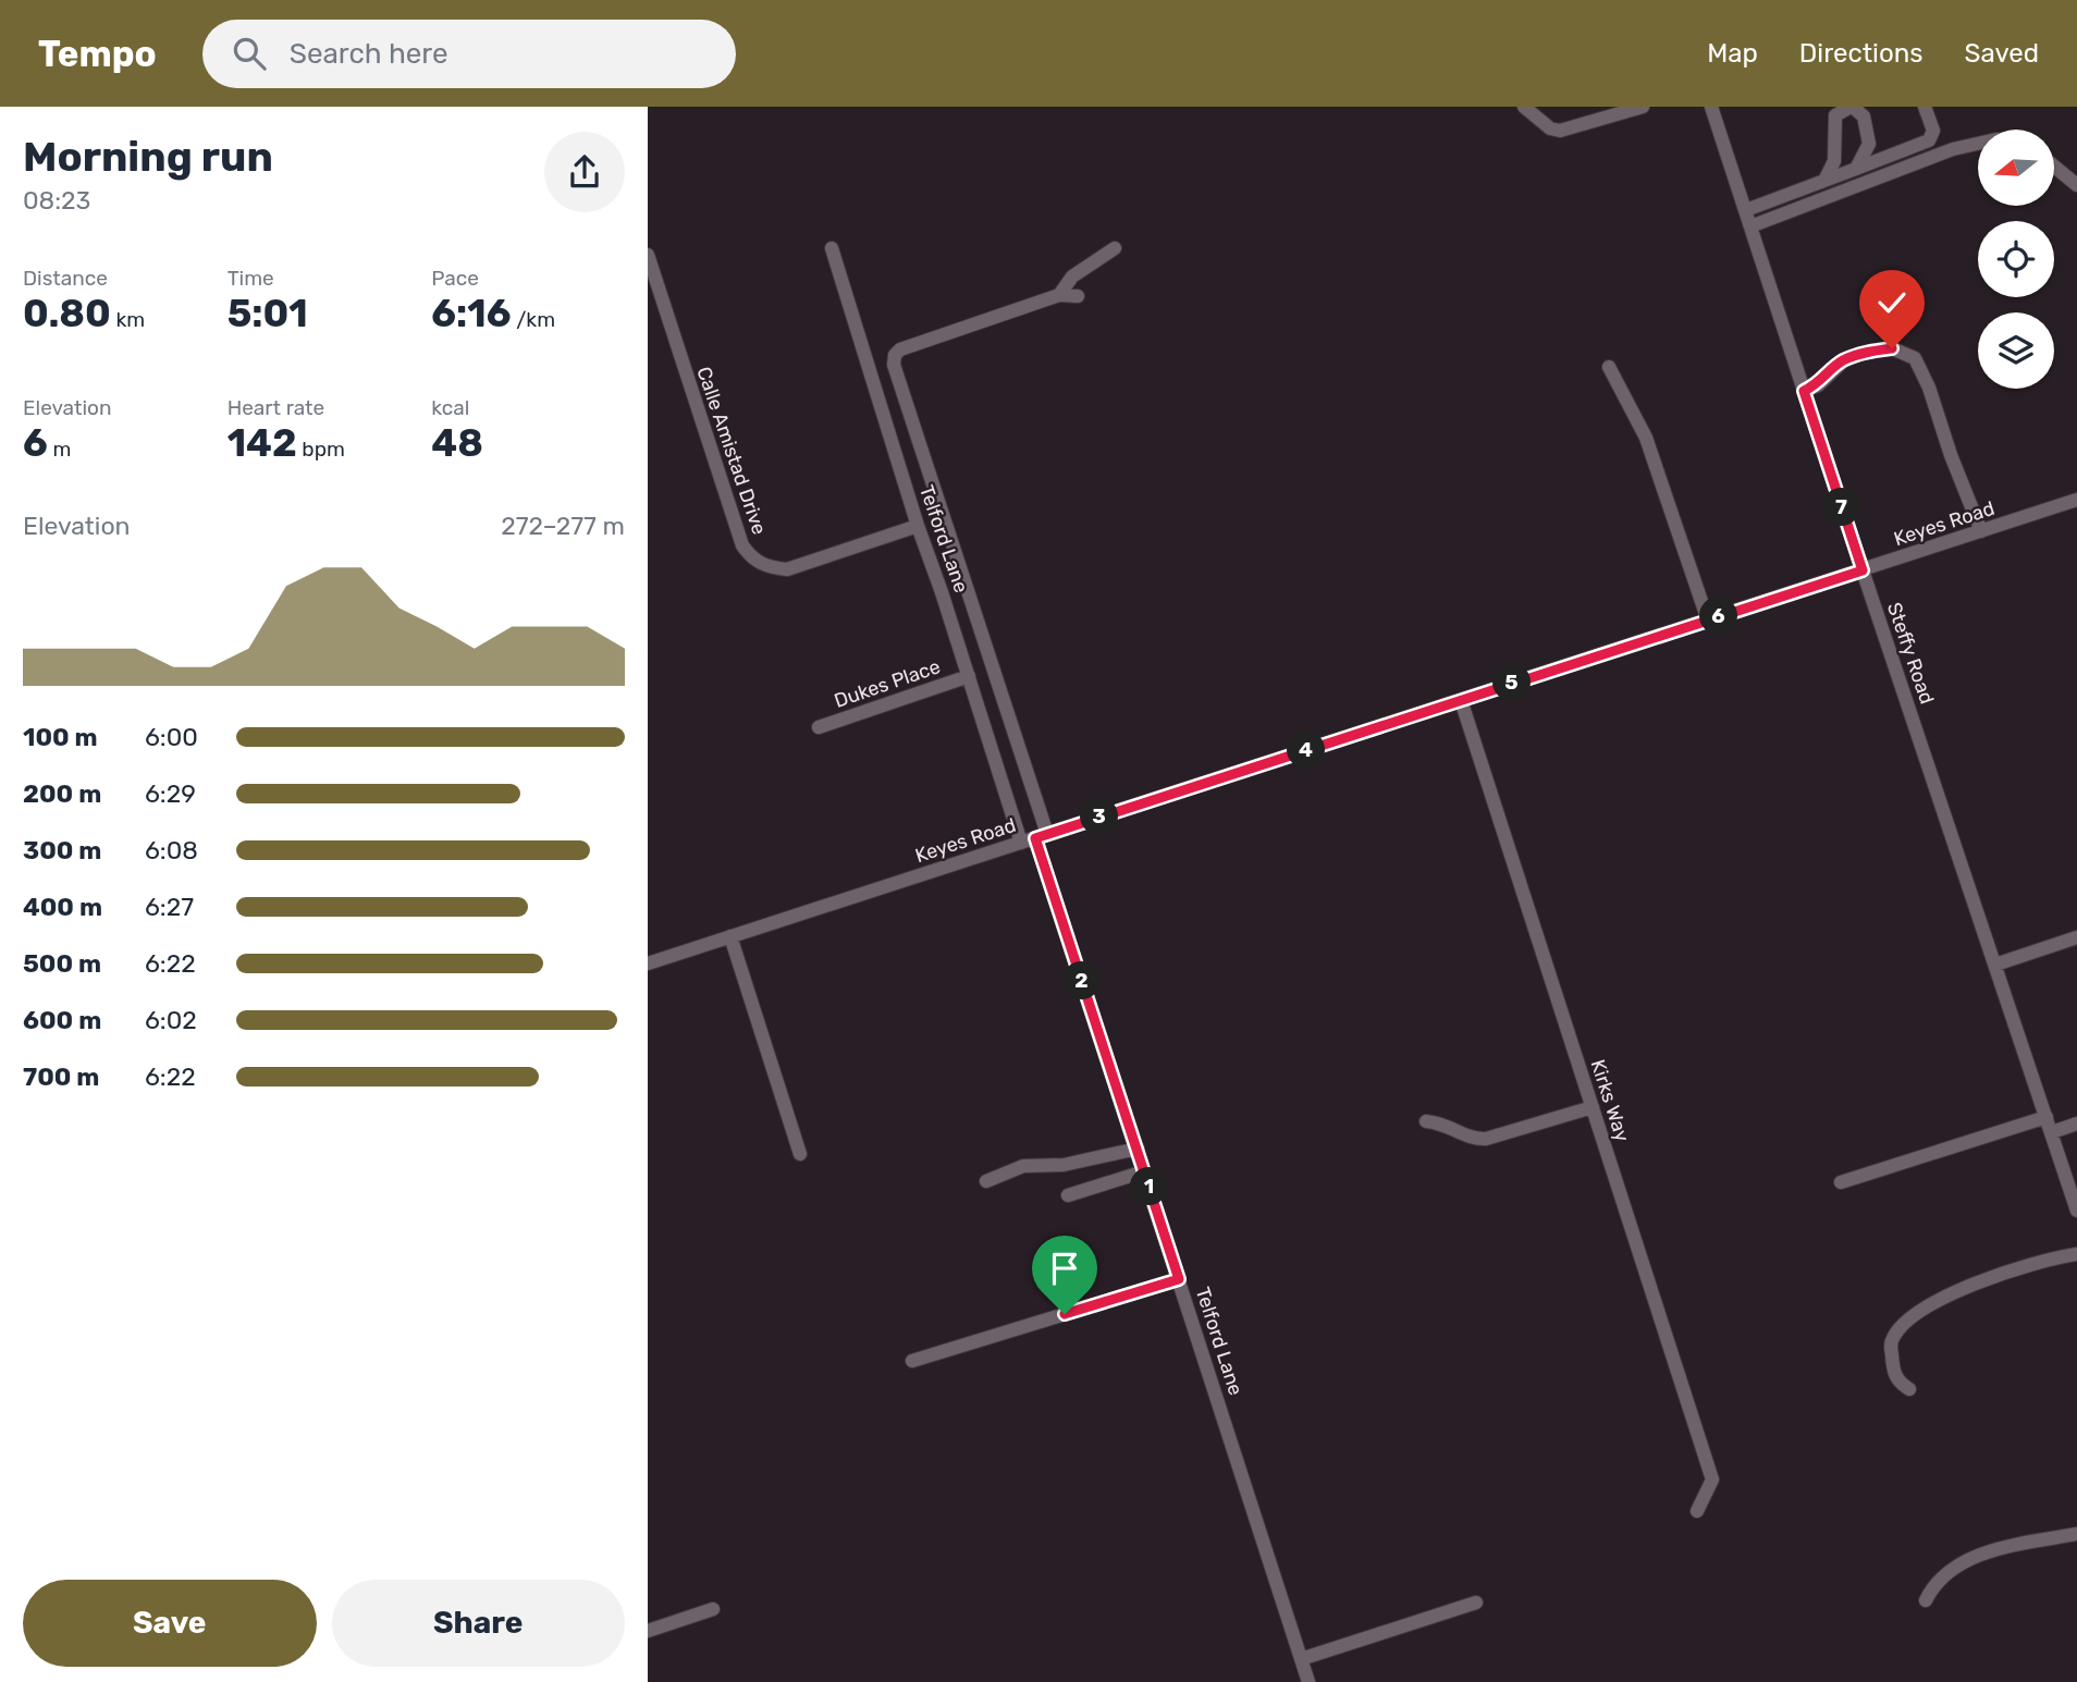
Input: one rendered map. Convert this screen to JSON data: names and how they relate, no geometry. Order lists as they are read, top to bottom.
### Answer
{
  "streets": {
    "street": [
      "Calle Amistad Drive",
      "Keyes Road",
      "Telford Lane",
      "Steffy Road",
      "Dukes Place",
      "Kirks Way"
    ]
  },
  "crossings": [
    ["Calle Amistad Drive", "Telford Lane"],
    ["Keyes Road", "Telford Lane"],
    ["Keyes Road", "Steffy Road"],
    ["Keyes Road", "Kirks Way"],
    ["Telford Lane", "Dukes Place"]
  ],
  "north": "left",
  "page": {
    "header": "Tempo",
    "search": "Search here",
    "nav": ["Map", "Directions", "Saved"],
    "heading": ["Morning run", "08:23"],
    "stats": [
      ["Distance", "0.80 km"],
      ["Time", "5:01"],
      ["Pace", "6:16 /km"],
      ["Elevation", "6 m"],
      ["Heart rate", "142 bpm"],
      ["kcal", "48"]
    ],
    "pins": [
      "7",
      "6",
      "5",
      "4",
      "3",
      "2",
      "1"
    ],
    "chart": ["Elevation", "272–277 m"],
    "list": [
      {
        "name": "100 m",
        "note": "6:00"
      },
      {
        "name": "200 m",
        "note": "6:29"
      },
      {
        "name": "300 m",
        "note": "6:08"
      },
      {
        "name": "400 m",
        "note": "6:27"
      },
      {
        "name": "500 m",
        "note": "6:22"
      },
      {
        "name": "600 m",
        "note": "6:02"
      },
      {
        "name": "700 m",
        "note": "6:22"
      }
    ],
    "buttons": ["Save", "Share"]
  }
}
